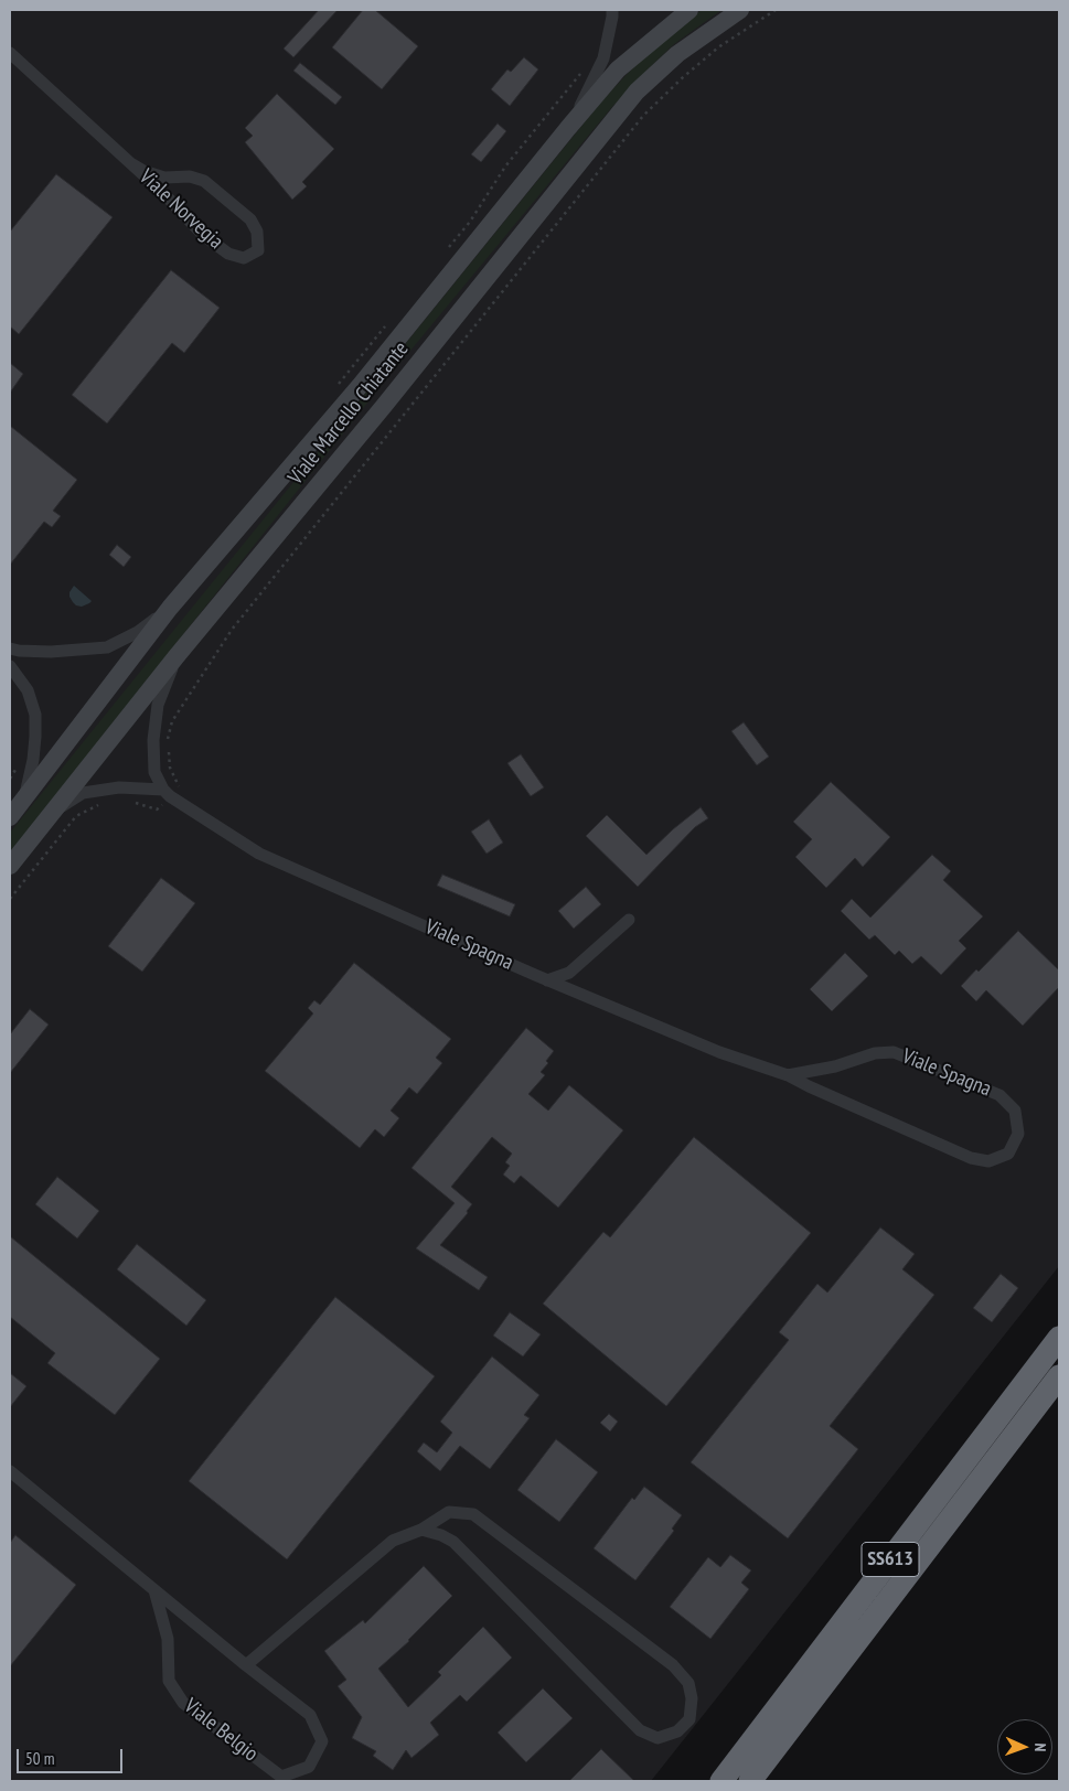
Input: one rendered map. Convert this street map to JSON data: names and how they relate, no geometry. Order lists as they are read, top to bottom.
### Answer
{
  "streets": {
    "highway": ["SS613"],
    "street": [
      "Viale Norvegia",
      "Viale Marcello Chiatante",
      "Viale Spagna",
      "Viale Belgio"
    ]
  },
  "crossings": [
    ["Viale Marcello Chiatante", "Viale Spagna"]
  ],
  "scale_bar": "50 m",
  "north": "right"
}
